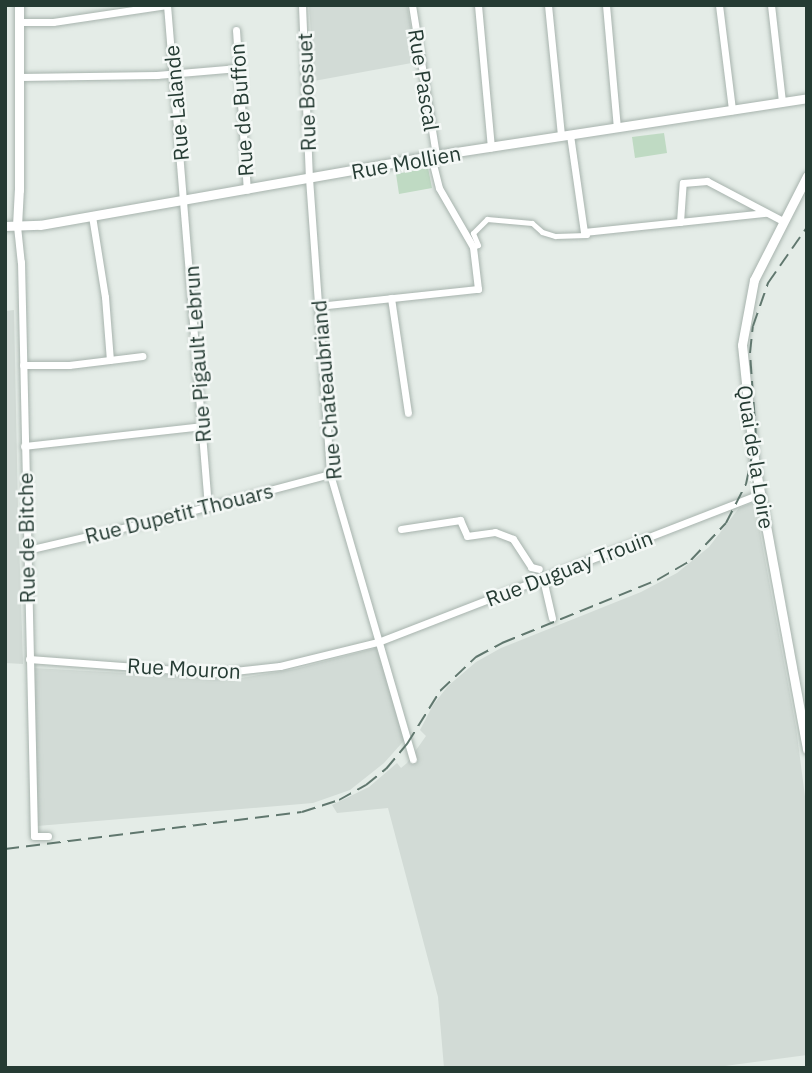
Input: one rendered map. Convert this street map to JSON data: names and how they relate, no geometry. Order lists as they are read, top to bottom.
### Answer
{
  "streets": {
    "street": [
      "Rue Pascal",
      "Rue Bossuet",
      "Rue Lalande",
      "Rue de Buffon",
      "Rue Mollien",
      "Rue Pigault Lebrun",
      "Rue Chateaubriand",
      "Quai de la Loire",
      "Rue Dupetit Thouars",
      "Rue de Bitche",
      "Rue Duguay Trouin",
      "Rue Mouron"
    ]
  },
  "crossings": [
    ["Rue Pascal", "Rue Mollien"],
    ["Rue Bossuet", "Rue Mollien"],
    ["Rue Bossuet", "Rue Chateaubriand"],
    ["Rue Lalande", "Rue Mollien"],
    ["Rue Lalande", "Rue Pigault Lebrun"],
    ["Rue de Buffon", "Rue Mollien"],
    ["Rue Mollien", "Rue Pigault Lebrun"],
    ["Rue Mollien", "Rue Chateaubriand"],
    ["Rue Mollien", "Rue de Bitche"],
    ["Rue Pigault Lebrun", "Rue Dupetit Thouars"],
    ["Rue Chateaubriand", "Rue Dupetit Thouars"],
    ["Rue Chateaubriand", "Rue Duguay Trouin"],
    ["Rue Chateaubriand", "Rue Mouron"],
    ["Quai de la Loire", "Rue Duguay Trouin"],
    ["Rue Dupetit Thouars", "Rue de Bitche"],
    ["Rue de Bitche", "Rue Mouron"],
    ["Rue Duguay Trouin", "Rue Mouron"]
  ]
}
